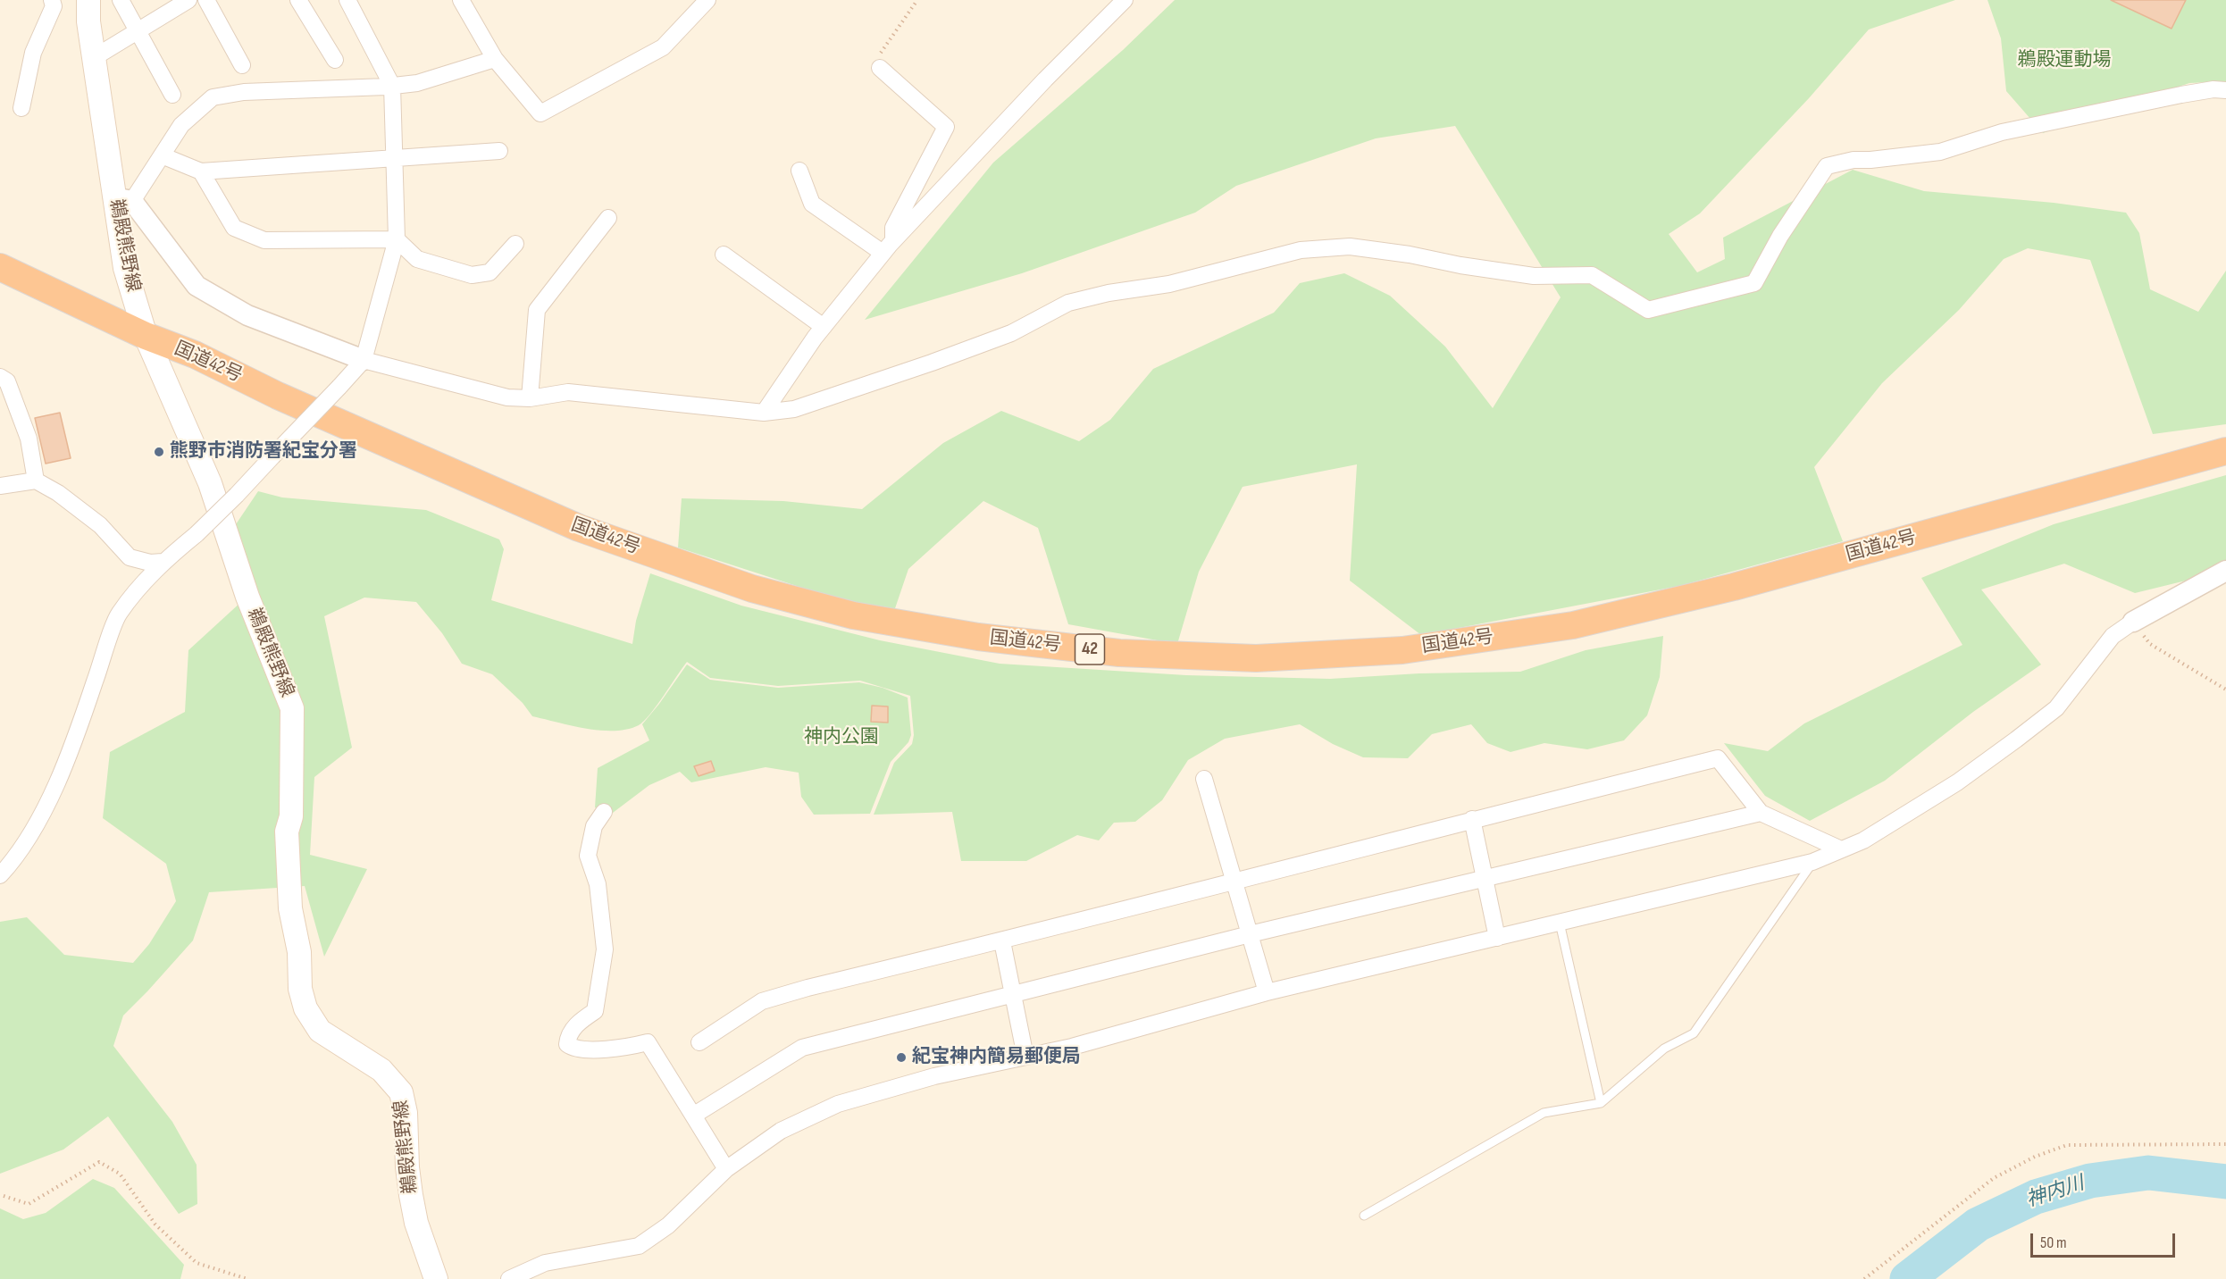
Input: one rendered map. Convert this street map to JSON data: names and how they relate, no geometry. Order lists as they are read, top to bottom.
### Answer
{
  "streets": {
    "highway": ["国道42号", "42"],
    "main road": ["鵜殿熊野線"]
  },
  "crossings": [
    ["鵜殿熊野線", "国道42号"]
  ],
  "water": ["神内川"],
  "parks": ["鵜殿運動場", "神内公園"],
  "places": ["熊野市消防署紀宝分署", "紀宝神内簡易郵便局"],
  "scale_bar": "50 m"
}
